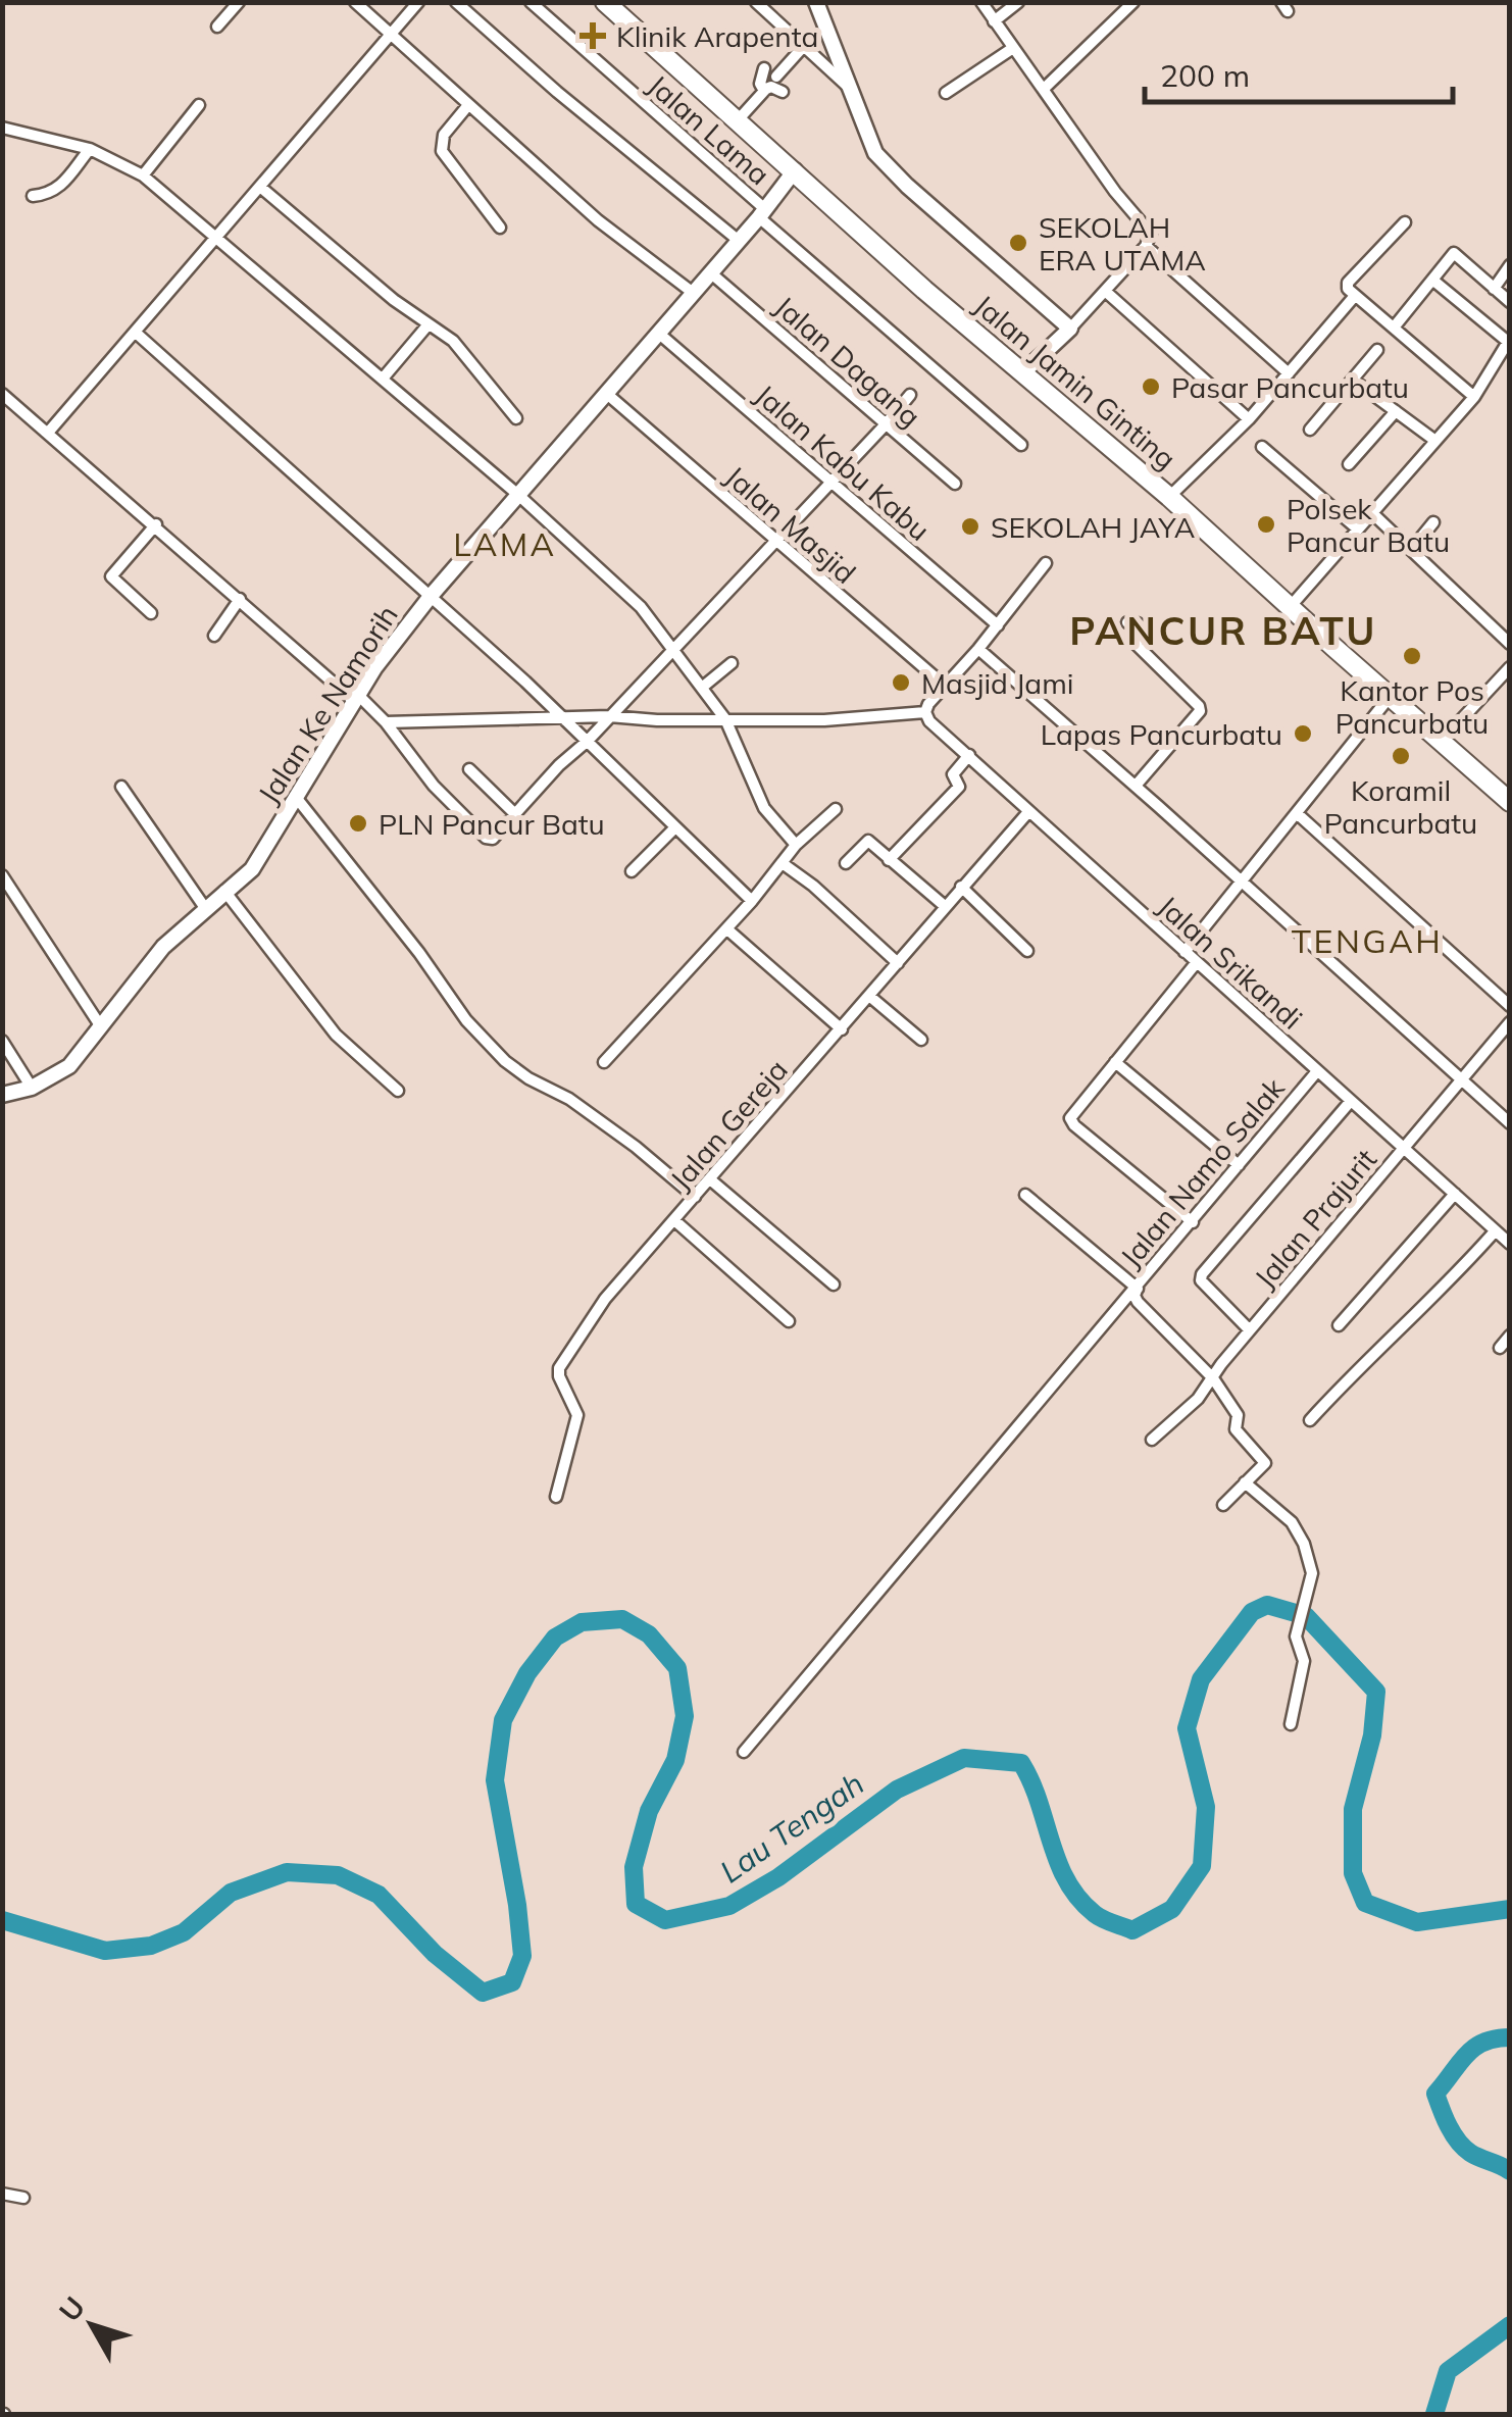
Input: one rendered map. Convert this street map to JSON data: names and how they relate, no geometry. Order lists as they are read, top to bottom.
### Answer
{
  "streets": {
    "highway": ["Jalan Jamin Ginting"],
    "street": [
      "Jalan Lama",
      "Jalan Dagang",
      "Jalan Kabu Kabu",
      "Jalan Masjid",
      "Jalan Ke Namorih",
      "Jalan Srikandi",
      "Jalan Gereja",
      "Jalan Namo Salak",
      "Jalan Prajurit"
    ]
  },
  "crossings": [
    ["Jalan Lama", "Jalan Ke Namorih"],
    ["Jalan Dagang", "Jalan Ke Namorih"],
    ["Jalan Jamin Ginting", "Jalan Ke Namorih"],
    ["Jalan Kabu Kabu", "Jalan Ke Namorih"],
    ["Jalan Masjid", "Jalan Ke Namorih"],
    ["Jalan Srikandi", "Jalan Gereja"],
    ["Jalan Srikandi", "Jalan Namo Salak"],
    ["Jalan Srikandi", "Jalan Prajurit"]
  ],
  "districts": ["LAMA", "PANCUR BATU", "TENGAH"],
  "water": ["Lau Tengah"],
  "places": {
    "health": ["Klinik Arapenta"],
    "other": [
      "SEKOLAH ERA UTAMA",
      "Pasar Pancurbatu",
      "Polsek Pancur Batu",
      "SEKOLAH JAYA",
      "Kantor Pos Pancurbatu",
      "Masjid Jami",
      "Lapas Pancurbatu",
      "Koramil Pancurbatu",
      "PLN Pancur Batu"
    ]
  },
  "scale_bar": "200 m",
  "north": "top left"
}
